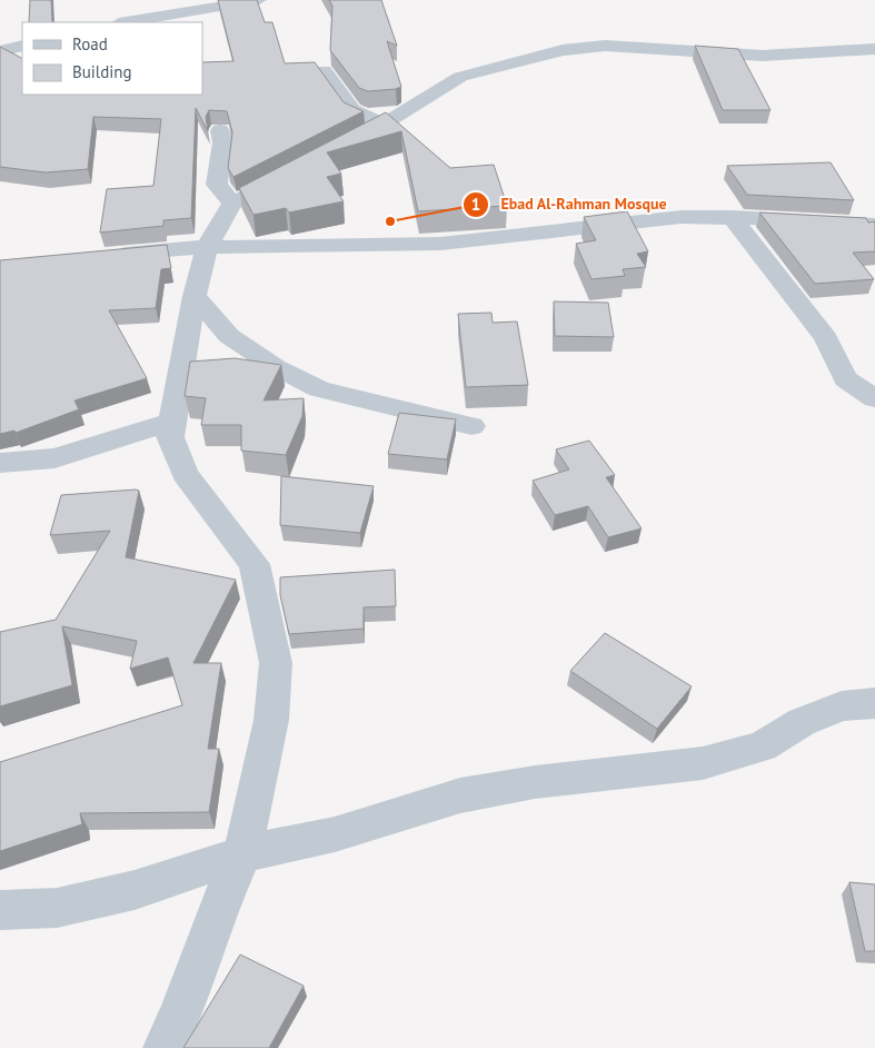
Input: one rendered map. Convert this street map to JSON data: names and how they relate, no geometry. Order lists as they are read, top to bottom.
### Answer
{
  "places": ["Ebad Al-Rahman Mosque"],
  "legend": ["Road", "Building"]
}
